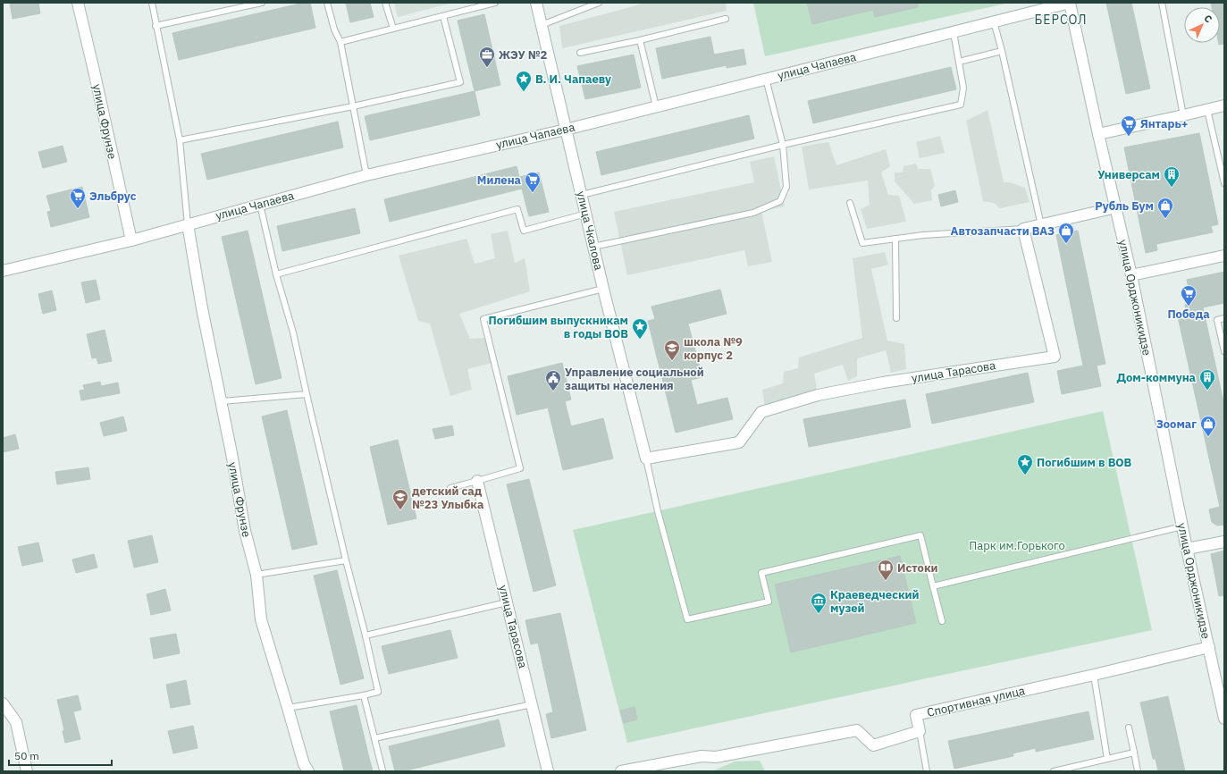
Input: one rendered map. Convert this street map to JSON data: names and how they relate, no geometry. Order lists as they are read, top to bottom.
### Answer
{
  "streets": {
    "street": [
      "улица Чапаева",
      "улица Фрунзе",
      "улица Чкалова",
      "улица Орджоникидзе",
      "улица Тарасова",
      "Спортивная улица"
    ]
  },
  "crossings": [
    ["улица Чапаева", "улица Фрунзе"],
    ["улица Чапаева", "улица Чкалова"],
    ["улица Чапаева", "улица Орджоникидзе"],
    ["улица Чкалова", "улица Тарасова"],
    ["улица Орджоникидзе", "Спортивная улица"]
  ],
  "districts": ["БЕРСОЛ"],
  "parks": ["Парк им.Горького"],
  "places": {
    "office": ["ЖЭУ №2"],
    "place": ["В. И. Чапаеву", "Погибшим выпускникам в годы ВОВ", "Погибшим в ВОВ"],
    "supermarket": [
      "Янтарь+",
      "Милена",
      "Эльбрус",
      "Победа"
    ],
    "building": ["Универсам", "Дом-коммуна"],
    "shop": ["Рубль Бум", "Автозапчасти ВАЗ", "Зоомаг"],
    "school or university": ["школа №9 корпус 2", "детский сад №23 Улыбка"],
    "public building": ["Управление социальной защиты населения"],
    "library": ["Истоки"],
    "museum": ["Краеведческий музей"]
  },
  "scale_bar": "50 m",
  "north": "top right"
}
